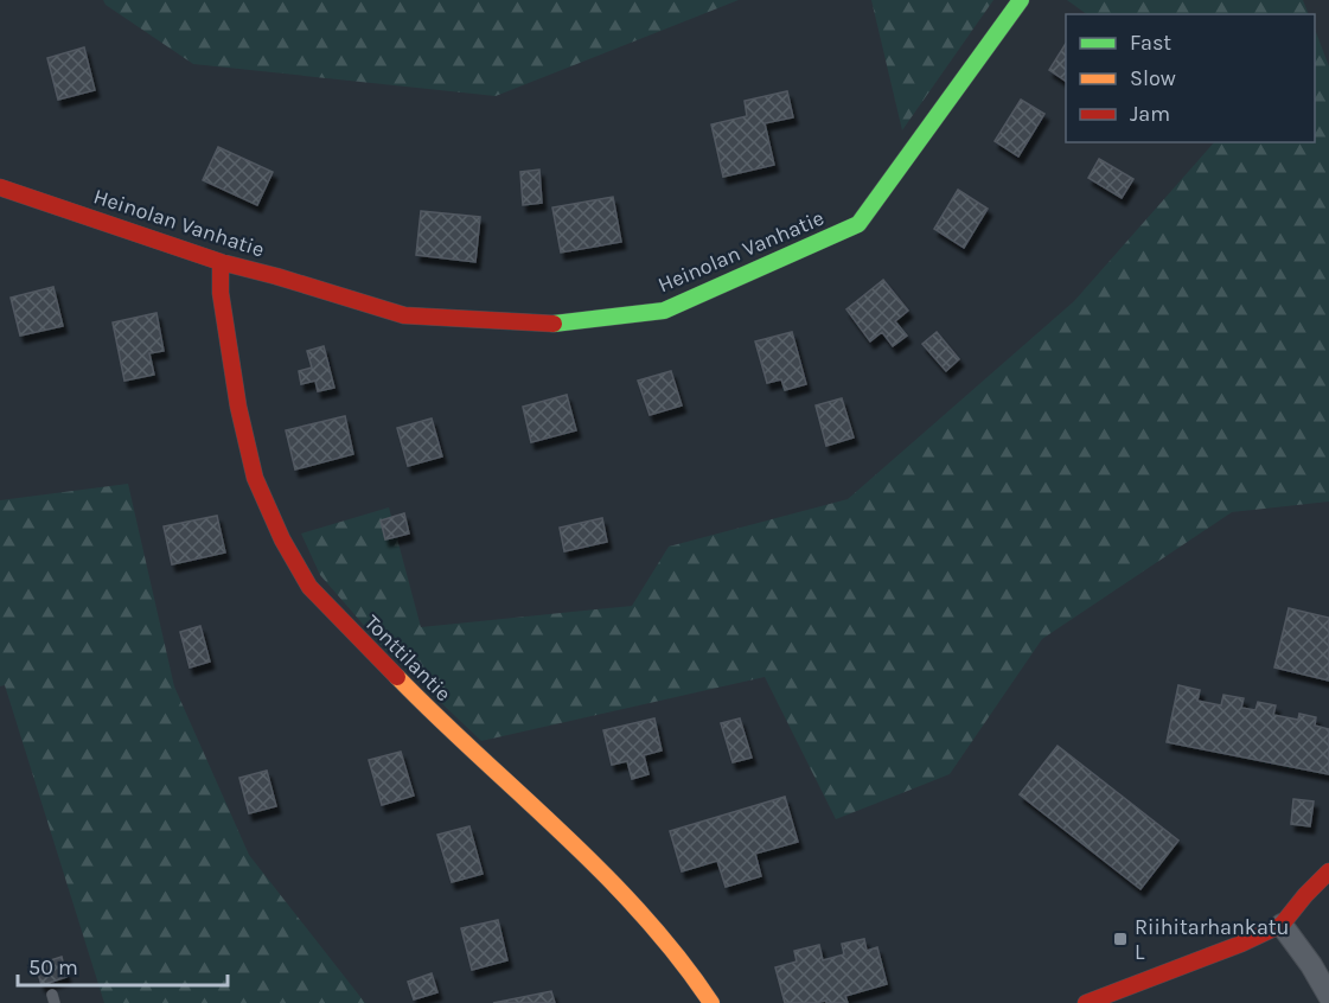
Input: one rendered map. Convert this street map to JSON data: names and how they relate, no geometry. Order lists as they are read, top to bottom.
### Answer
{
  "streets": {
    "street": ["Heinolan Vanhatie", "Tonttilantie"]
  },
  "crossings": [
    ["Heinolan Vanhatie", "Tonttilantie"]
  ],
  "places": {
    "transit": ["Riihitarhankatu L"]
  },
  "legend": ["Fast", "Slow", "Jam"],
  "scale_bar": "50 m"
}
